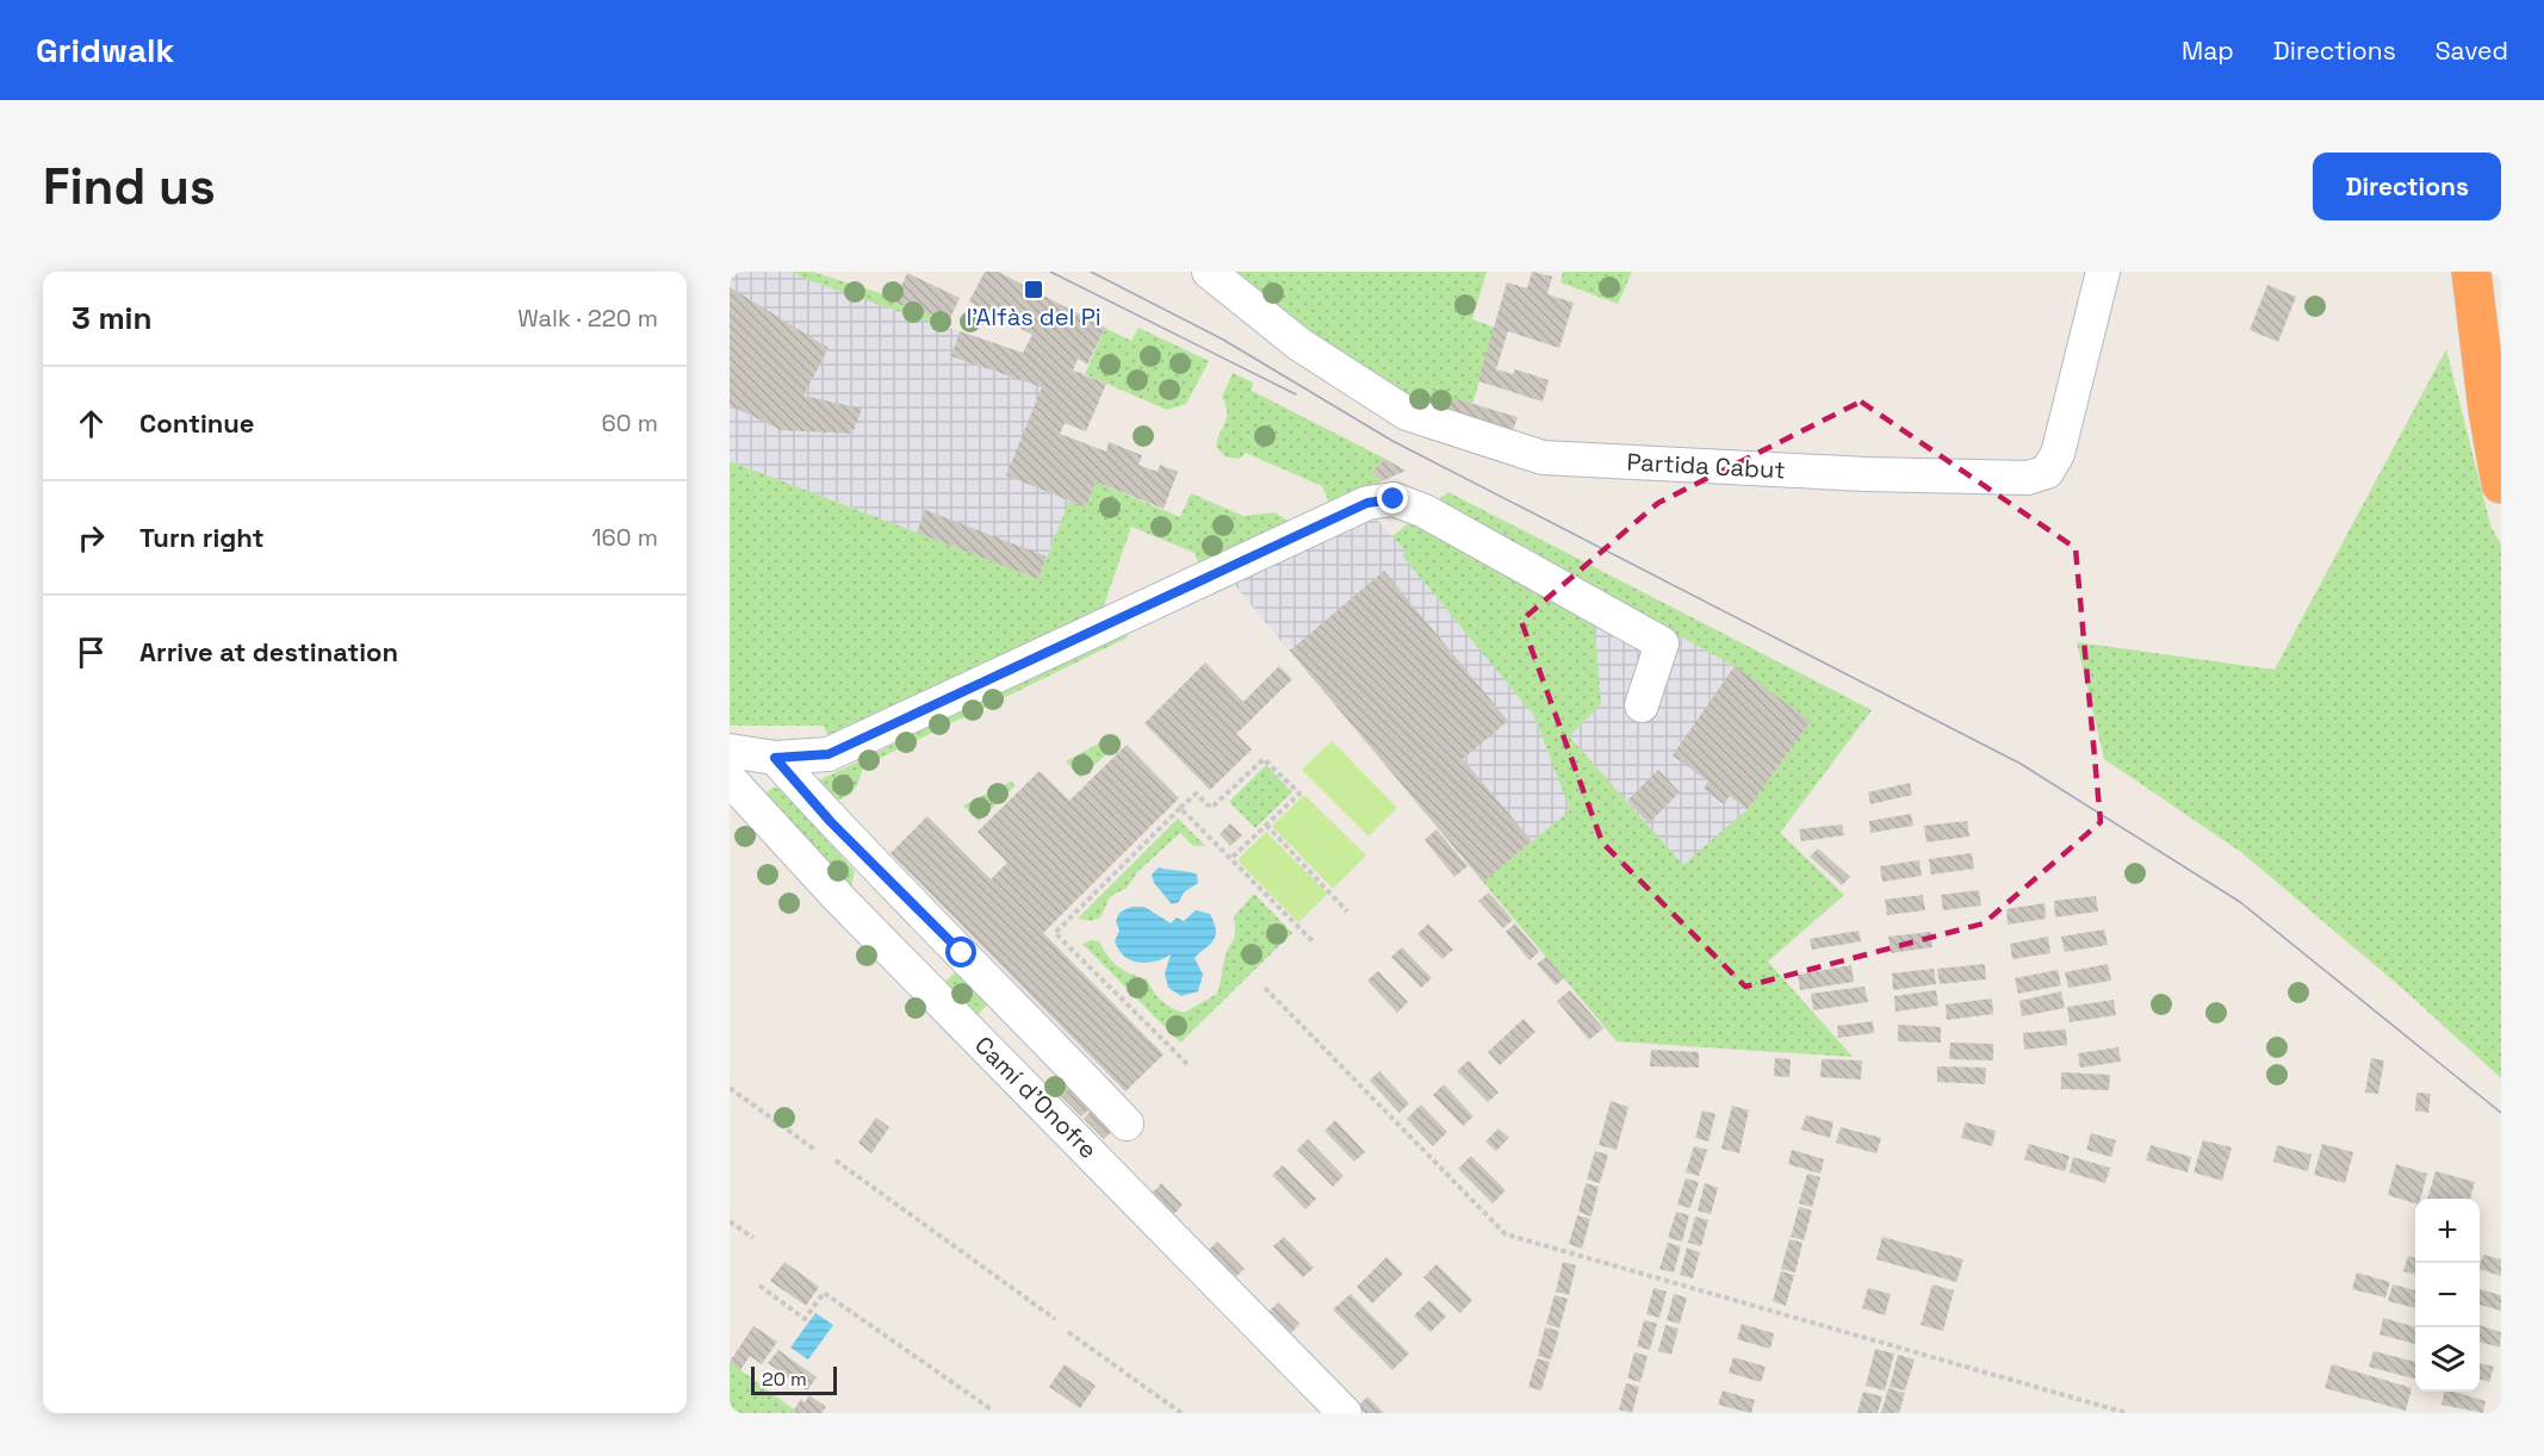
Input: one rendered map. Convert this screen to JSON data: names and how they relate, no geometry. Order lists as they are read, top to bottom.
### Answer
{
  "streets": {
    "street": ["Partida Cabut", "Camí d'Onofre"]
  },
  "places": {
    "transit": ["l'Alfàs del Pi"]
  },
  "scale_bar": "20 m",
  "page": {
    "header": "Gridwalk",
    "nav": ["Map", "Directions", "Saved"],
    "buttons": "Directions",
    "title": "Find us",
    "heading": ["3 min", "Walk · 220 m"],
    "list": [
      ["Continue", "60 m"],
      ["Turn right", "160 m"],
      "Arrive at destination"
    ],
    "map_buttons": ["+", "−"],
    "scale": "20 m"
  }
}
